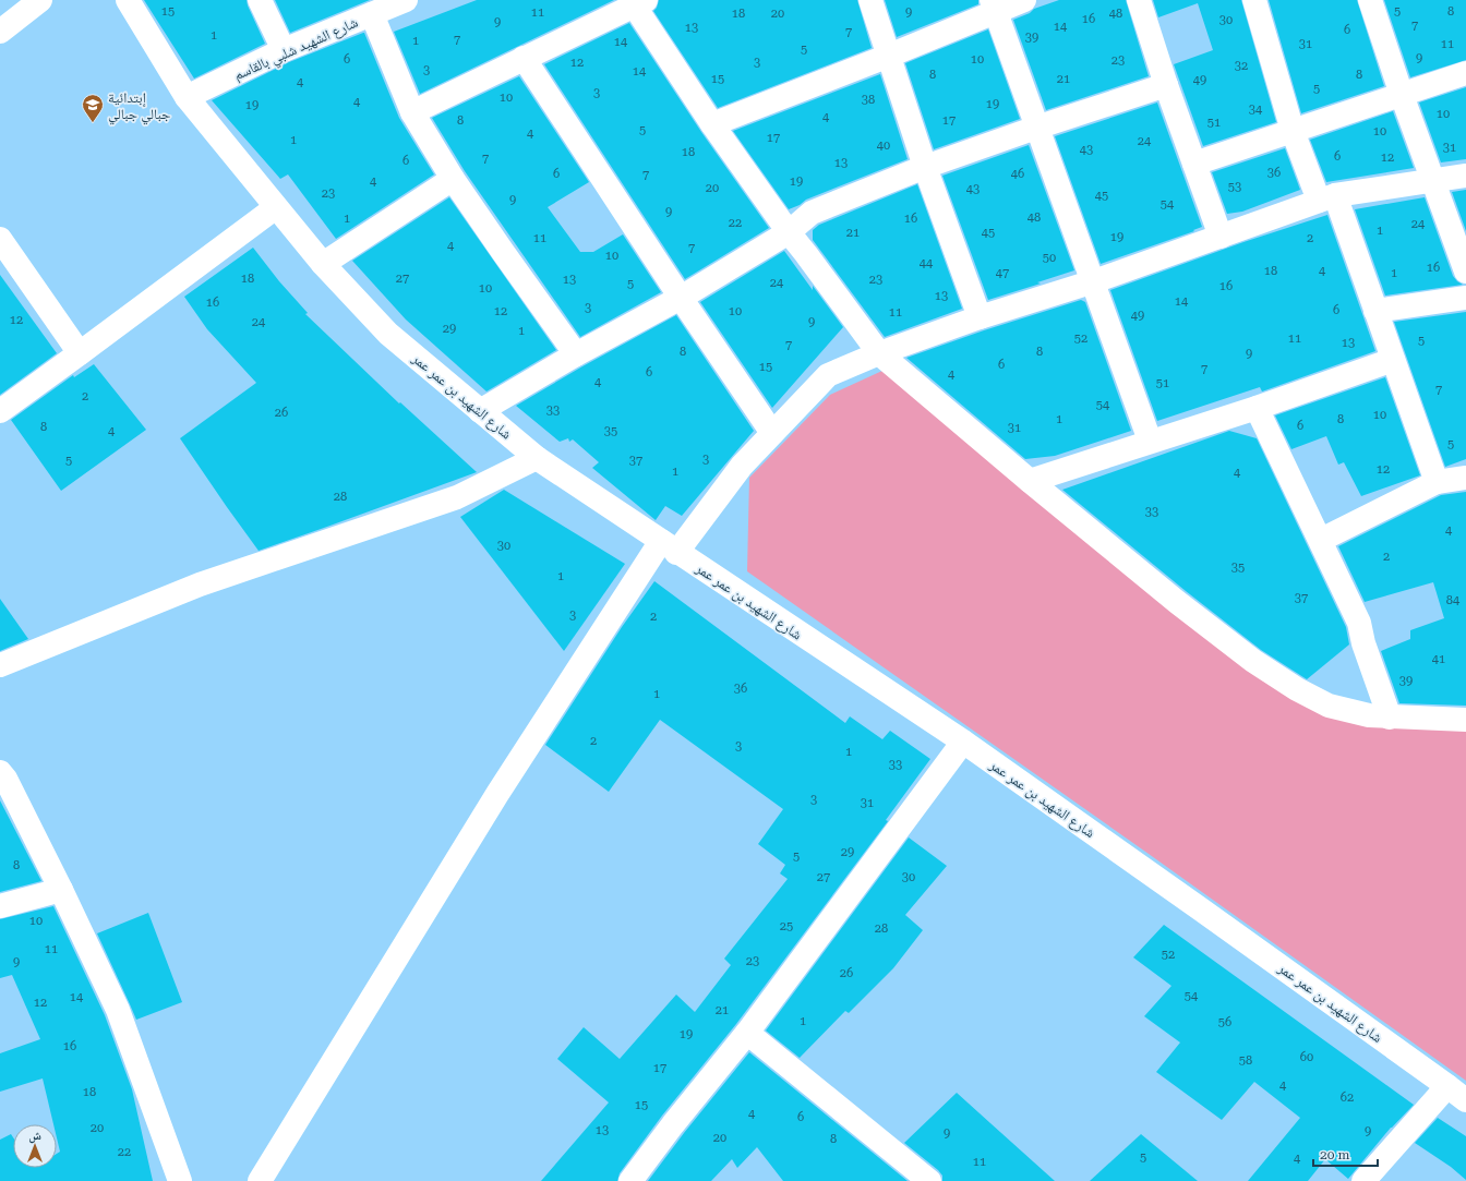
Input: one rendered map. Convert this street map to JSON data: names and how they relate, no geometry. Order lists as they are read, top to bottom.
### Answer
{
  "streets": {
    "street": ["شارع الشهيد شلبي بالقاسم", "شارع الشهيد بن عمر عمر"]
  },
  "crossings": [
    ["شارع الشهيد شلبي بالقاسم", "شارع الشهيد بن عمر عمر"]
  ],
  "places": {
    "school or university": ["إبتدائية جبالي جبالي"]
  },
  "house_numbers": [
    "15",
    "5",
    "8",
    "11",
    "9",
    "18",
    "20",
    "48",
    "16",
    "30",
    "9",
    "7",
    "14",
    "13",
    "6",
    "7",
    "1",
    "39",
    "7",
    "1",
    "14",
    "31",
    "11",
    "5",
    "9",
    "6",
    "10",
    "23",
    "12",
    "3",
    "32",
    "3",
    "14",
    "8",
    "8",
    "15",
    "21",
    "49",
    "4",
    "5",
    "3",
    "10",
    "38",
    "4",
    "19",
    "19",
    "34",
    "10",
    "4",
    "8",
    "17",
    "51",
    "5",
    "10",
    "4",
    "17",
    "1",
    "24",
    "40",
    "31",
    "43",
    "18",
    "6",
    "12",
    "7",
    "6",
    "13",
    "36",
    "6",
    "46",
    "7",
    "4",
    "19",
    "53",
    "20",
    "43",
    "23",
    "45",
    "9",
    "54",
    "9",
    "48",
    "1",
    "16",
    "22",
    "24",
    "1",
    "21",
    "45",
    "19",
    "11",
    "2",
    "4",
    "7",
    "10",
    "50",
    "44",
    "16",
    "18",
    "4",
    "47",
    "1",
    "18",
    "27",
    "13",
    "23",
    "24",
    "5",
    "16",
    "10",
    "13",
    "14",
    "16",
    "3",
    "6",
    "12",
    "10",
    "11",
    "49",
    "12",
    "24",
    "9",
    "29",
    "1",
    "52",
    "11",
    "5",
    "13",
    "7",
    "8",
    "8",
    "9",
    "6",
    "15",
    "7",
    "6",
    "4",
    "4",
    "51",
    "7",
    "2",
    "54",
    "33",
    "26",
    "10",
    "1",
    "8",
    "6",
    "8",
    "31",
    "4",
    "35",
    "5",
    "3",
    "5",
    "37",
    "12",
    "1",
    "4",
    "28",
    "33",
    "4",
    "30",
    "2",
    "35",
    "1",
    "37",
    "84",
    "3",
    "2",
    "41",
    "39",
    "36",
    "1",
    "2",
    "3",
    "1",
    "33",
    "3",
    "31",
    "29",
    "5",
    "8",
    "27",
    "30",
    "10",
    "25",
    "28",
    "11",
    "52",
    "23",
    "9",
    "26",
    "54",
    "14",
    "12",
    "21",
    "1",
    "56",
    "19",
    "16",
    "60",
    "58",
    "17",
    "4",
    "18",
    "62",
    "15",
    "4",
    "6",
    "20",
    "13",
    "9",
    "9",
    "20",
    "8",
    "22",
    "5",
    "4",
    "11"
  ],
  "scale_bar": "20 m",
  "north": "top"
}
